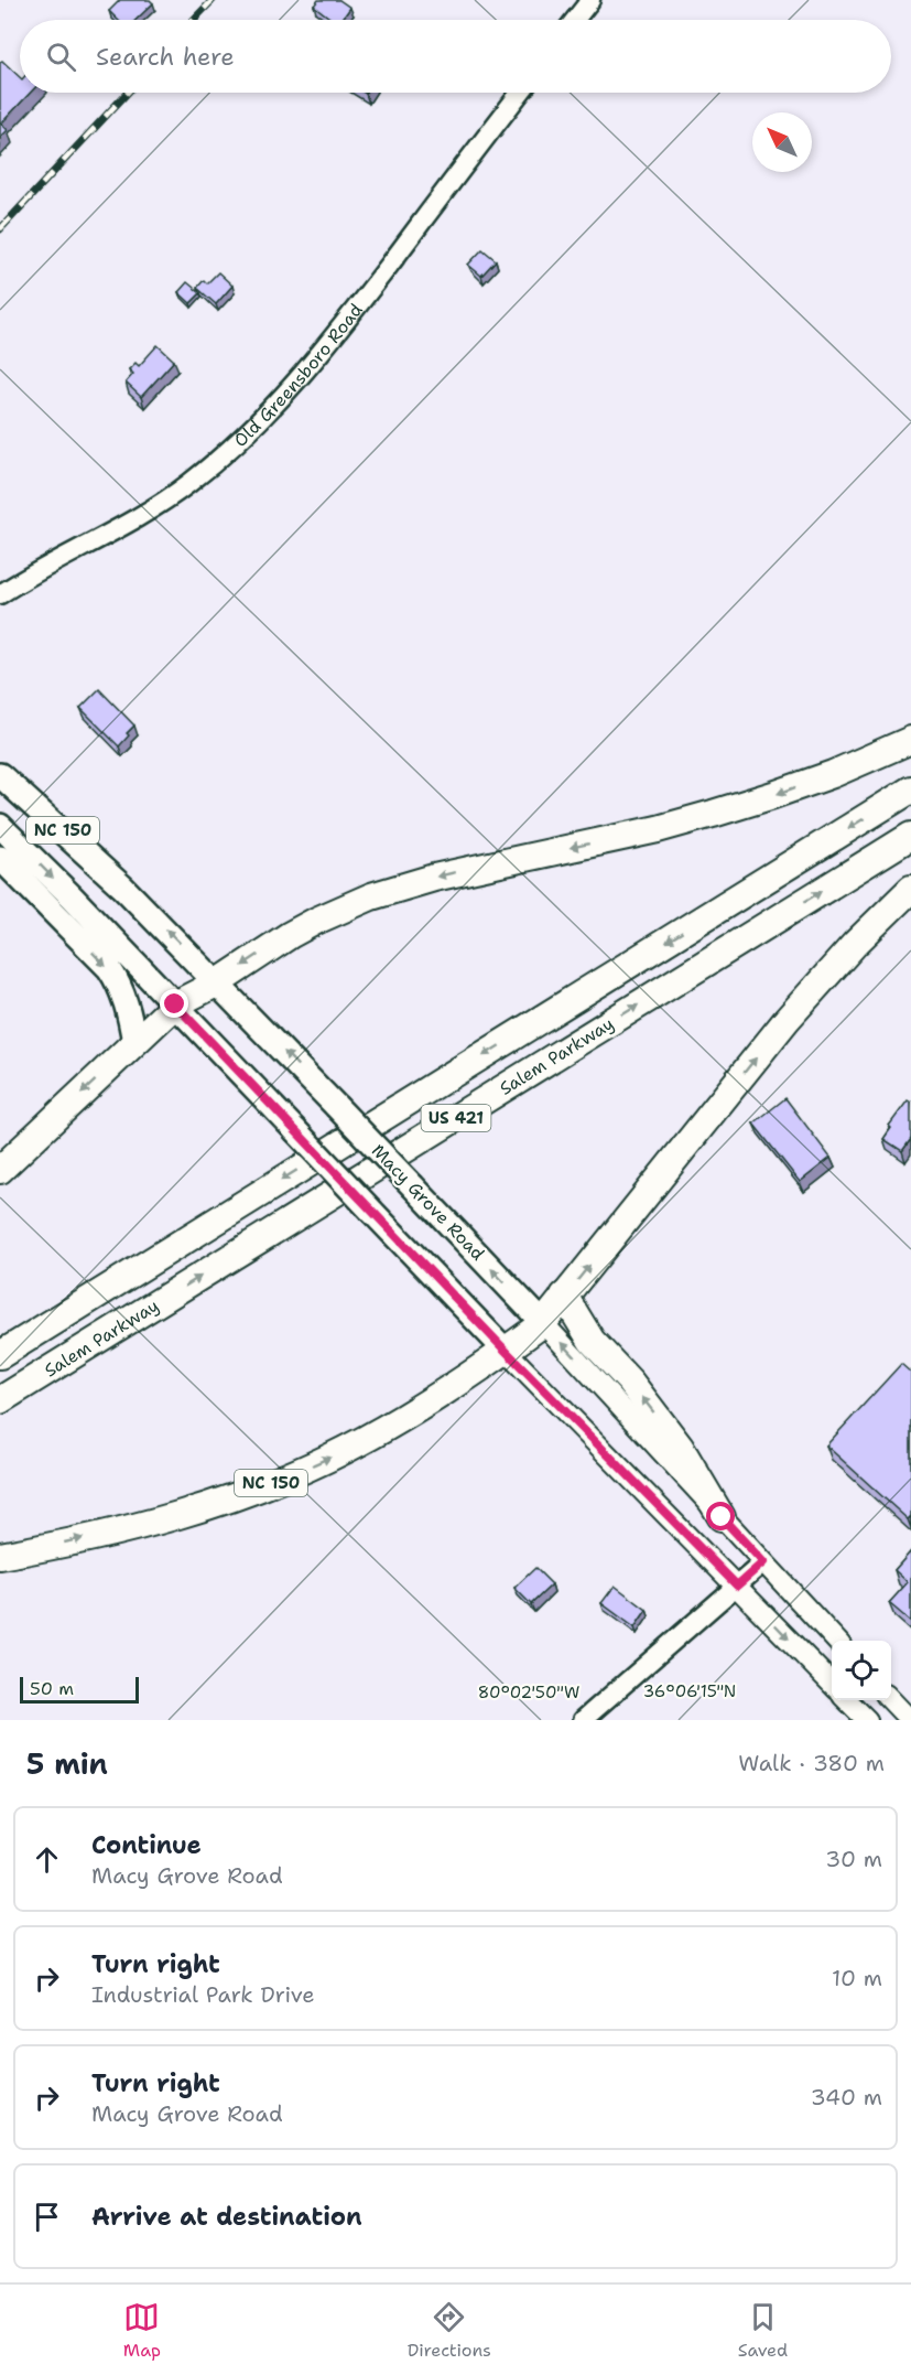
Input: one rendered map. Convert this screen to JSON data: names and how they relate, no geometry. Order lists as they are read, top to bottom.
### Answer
{
  "streets": {
    "highway": ["NC 150", "Salem Parkway", "US 421"],
    "main road": ["Macy Grove Road"],
    "street": ["Old Greensboro Road"]
  },
  "crossings": [
    ["NC 150", "Macy Grove Road"]
  ],
  "scale_bar": "50 m",
  "north": "top left",
  "page": {
    "search": "Search here",
    "scale": "50 m",
    "heading": ["5 min", "Walk · 380 m"],
    "list": [
      ["Continue", "Macy Grove Road", "30 m"],
      ["Turn right", "Industrial Park Drive", "10 m"],
      ["Turn right", "Macy Grove Road", "340 m"],
      "Arrive at destination"
    ],
    "nav": ["Map", "Directions", "Saved"]
  },
  "coordinates": ["36°06'15\"N", "80°02'50\"W"]
}
